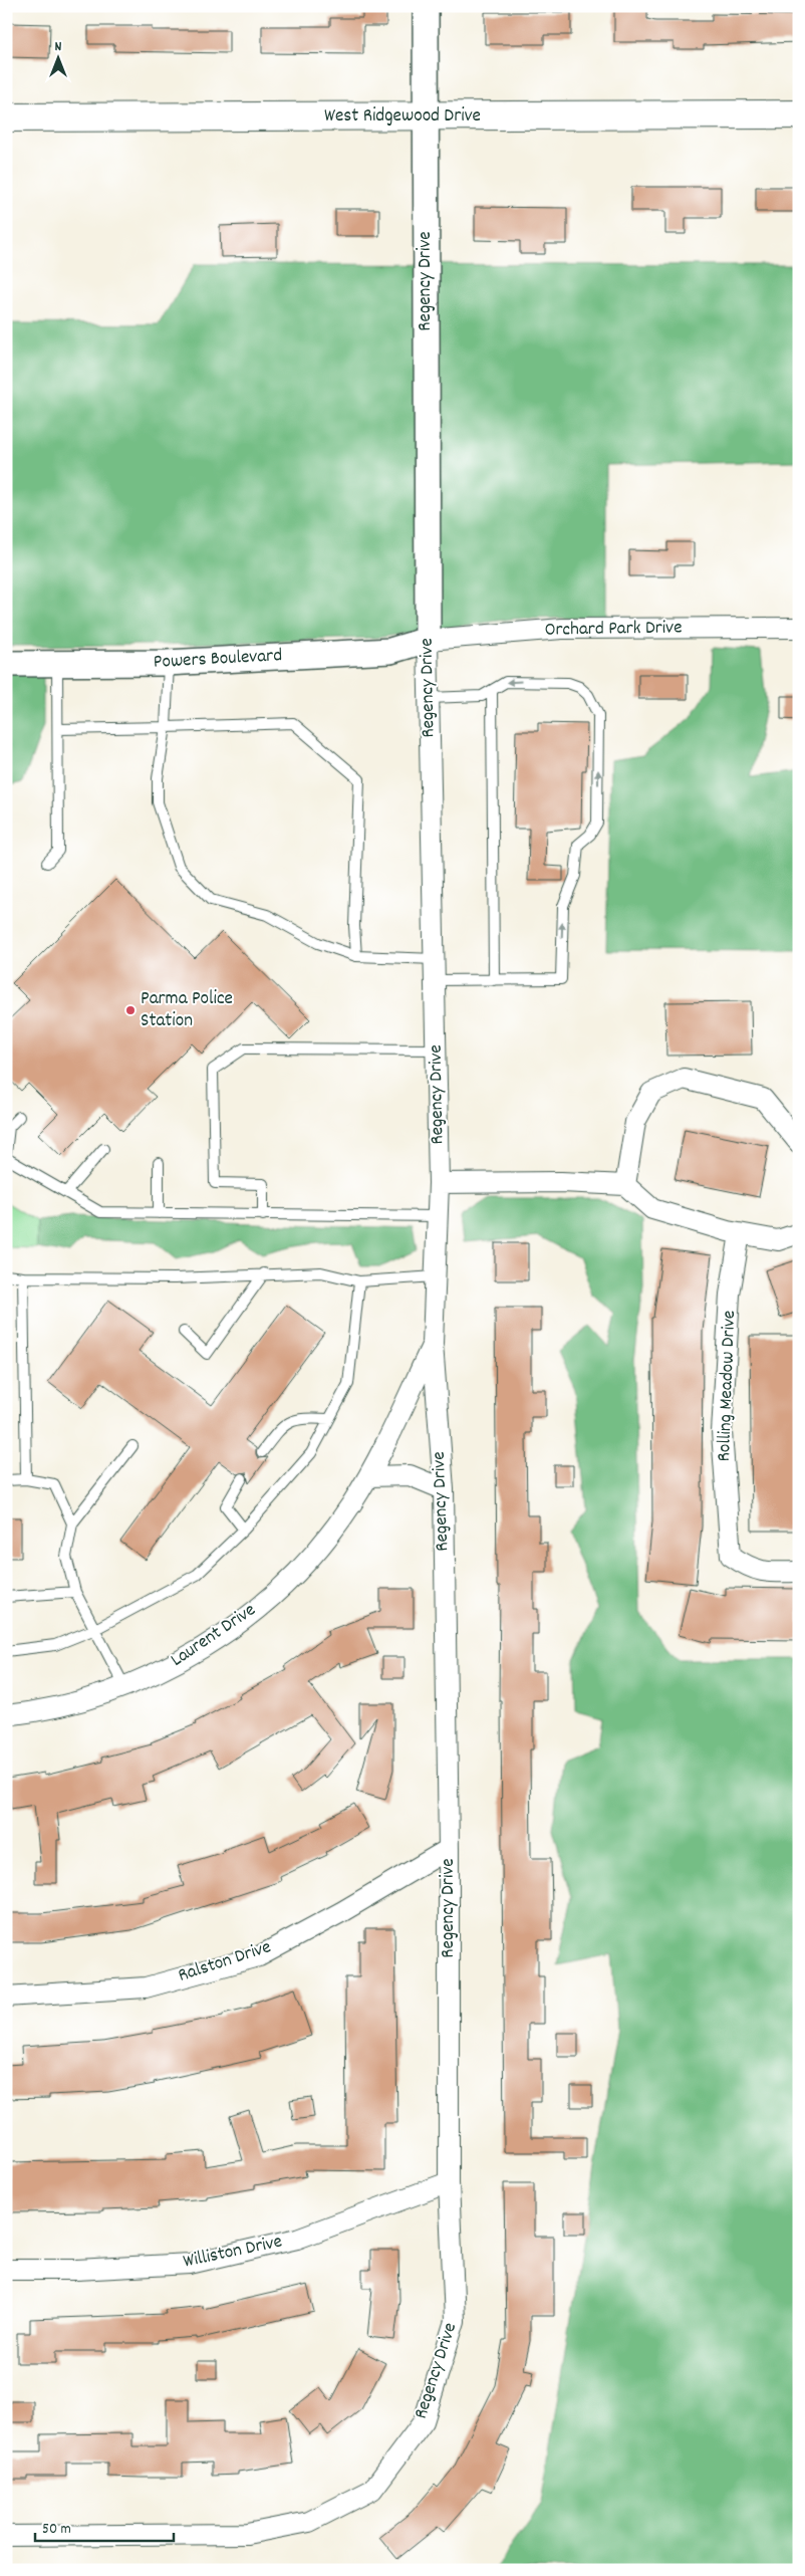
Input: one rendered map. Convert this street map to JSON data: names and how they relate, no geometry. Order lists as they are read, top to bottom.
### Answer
{
  "streets": {
    "main road": ["West Ridgewood Drive"],
    "street": [
      "Regency Drive",
      "Orchard Park Drive",
      "Powers Boulevard",
      "Rolling Meadow Drive",
      "Laurent Drive",
      "Ralston Drive",
      "Williston Drive"
    ]
  },
  "crossings": [
    ["West Ridgewood Drive", "Regency Drive"],
    ["Regency Drive", "Orchard Park Drive"],
    ["Regency Drive", "Powers Boulevard"],
    ["Regency Drive", "Laurent Drive"],
    ["Regency Drive", "Ralston Drive"],
    ["Regency Drive", "Williston Drive"],
    ["Orchard Park Drive", "Powers Boulevard"]
  ],
  "places": ["Parma Police Station"],
  "scale_bar": "50 m",
  "north": "top"
}
